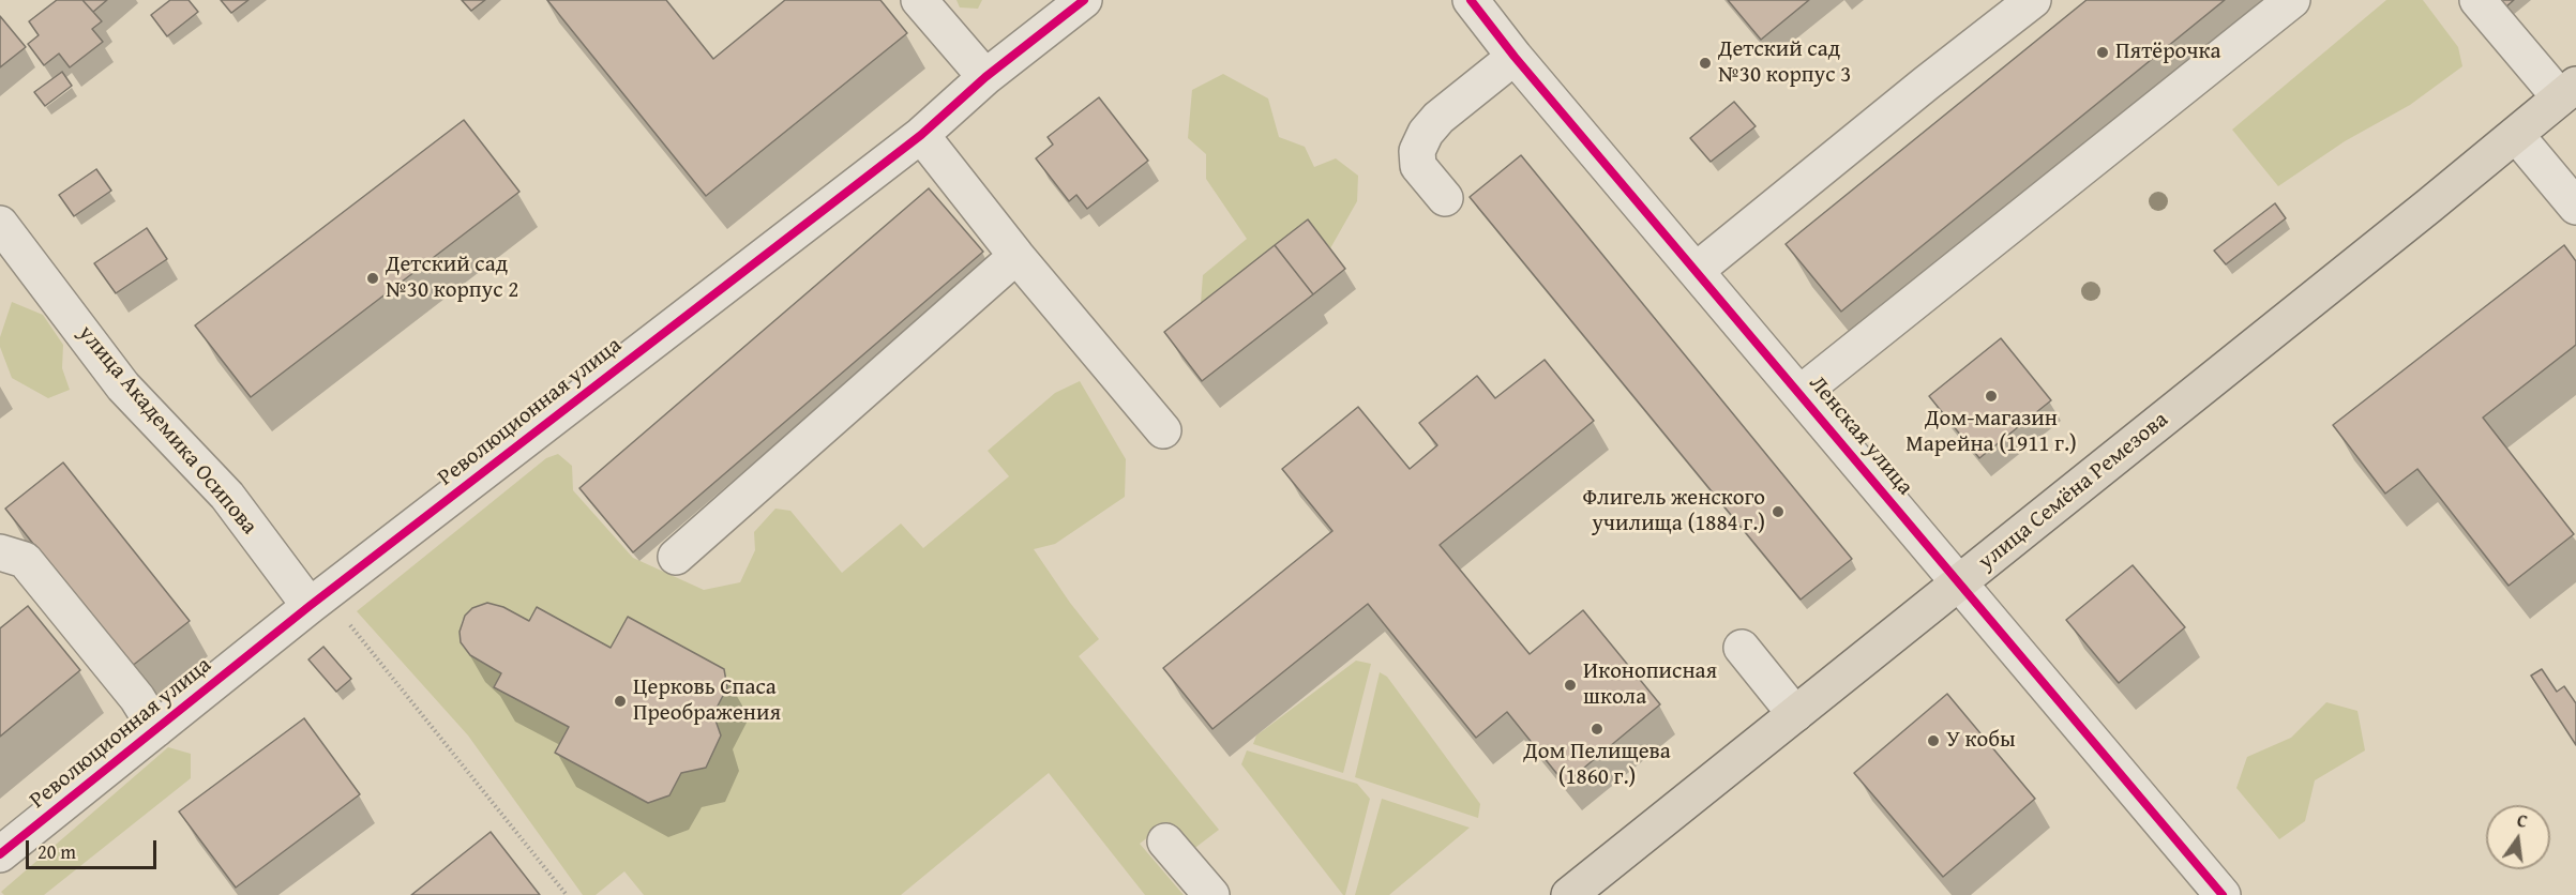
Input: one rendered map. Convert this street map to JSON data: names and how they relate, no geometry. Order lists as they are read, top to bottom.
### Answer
{
  "streets": {
    "main road": ["улица Семёна Ремезова"],
    "street": ["Революционная улица", "улица Академика Осипова", "Ленская улица"]
  },
  "crossings": [
    ["Революционная улица", "улица Академика Осипова"],
    ["Ленская улица", "улица Семёна Ремезова"]
  ],
  "places": [
    "Пятёрочка",
    "Детский сад №30 корпус 3",
    "Детский сад №30 корпус 2",
    "Дом-магазин Марейна (1911 г.)",
    "Флигель женского училища (1884 г.)",
    "Иконописная школа",
    "Церковь Спаса Преображения",
    "Дом Пелищева (1860 г.)",
    "У кобы"
  ],
  "scale_bar": "20 m",
  "north": "top"
}
